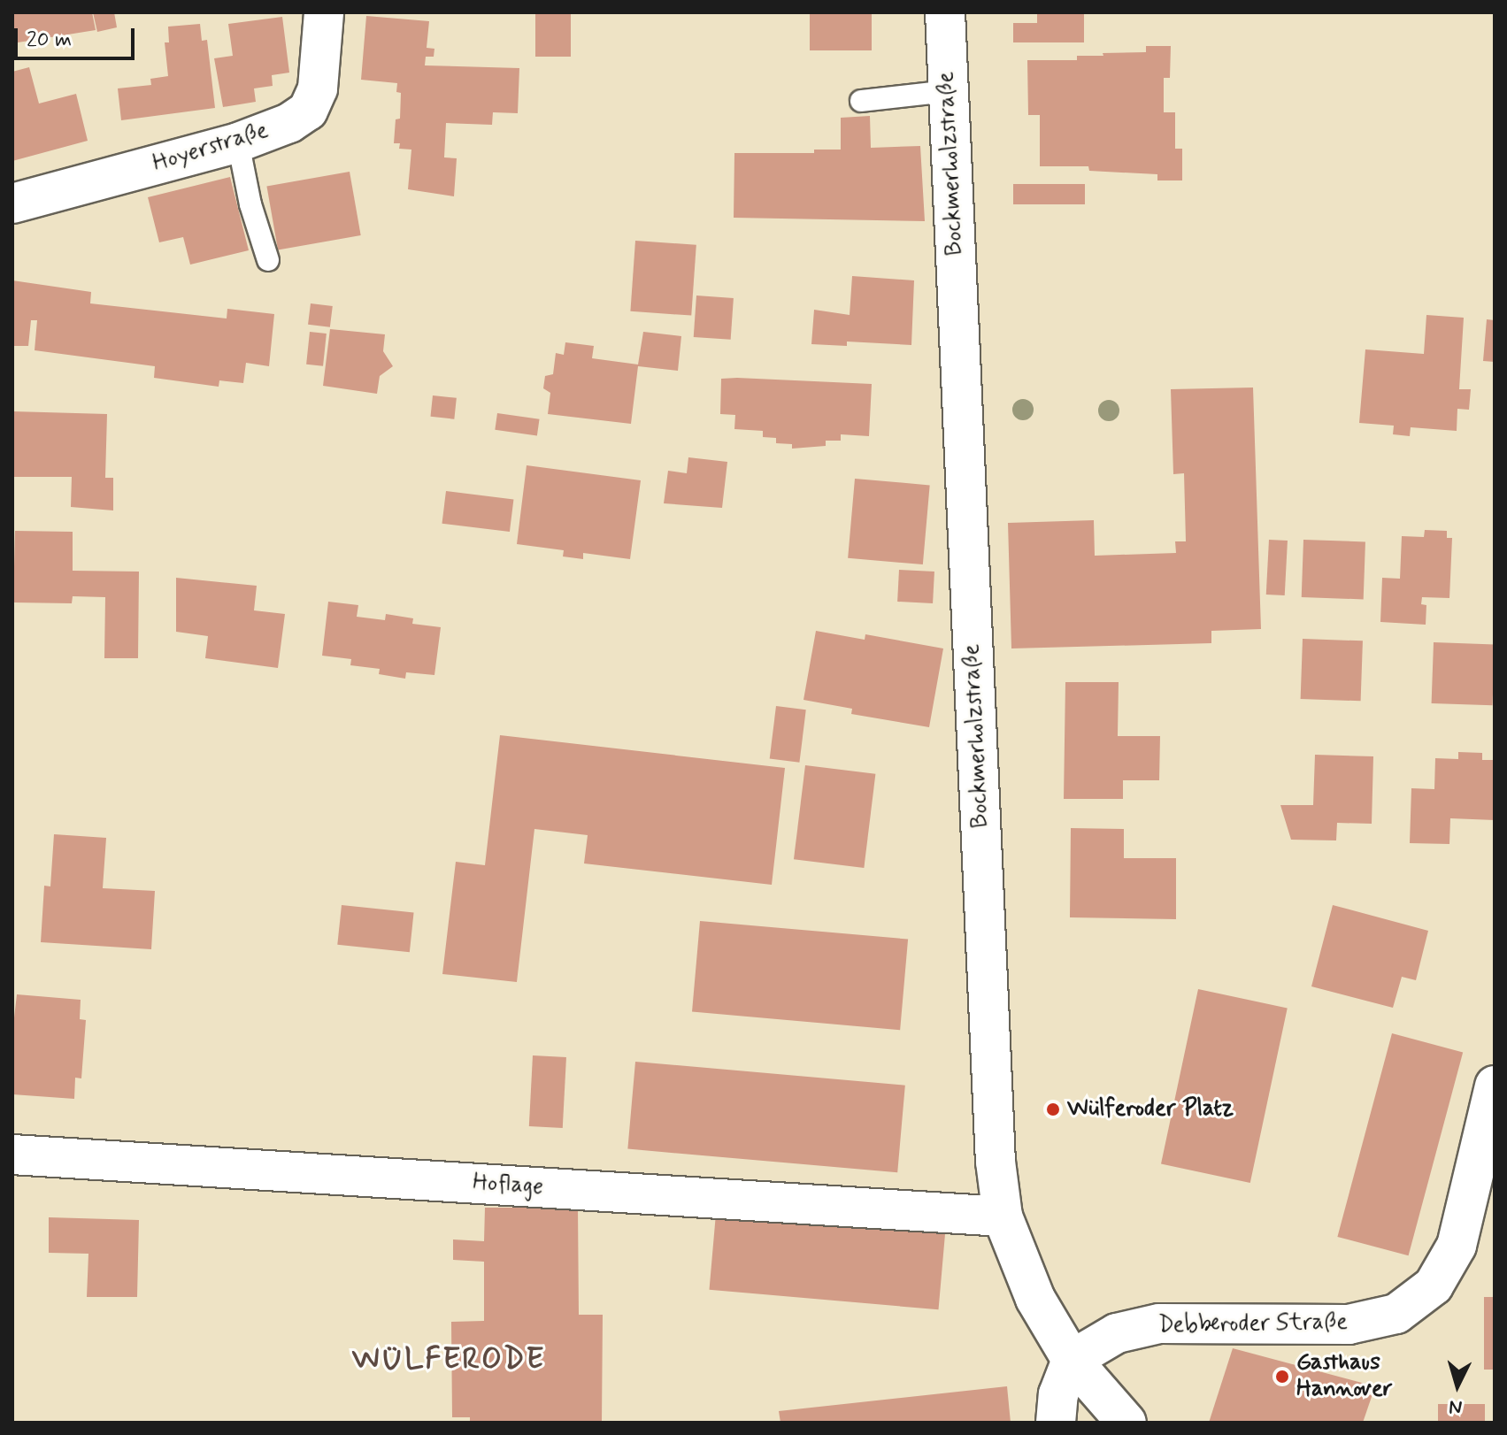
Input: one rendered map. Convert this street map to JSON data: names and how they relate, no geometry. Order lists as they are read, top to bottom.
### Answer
{
  "streets": {
    "street": [
      "Hoyerstraße",
      "Bockmerholzstraße",
      "Hoflage",
      "Debberoder Straße"
    ]
  },
  "crossings": [
    ["Bockmerholzstraße", "Hoflage"],
    ["Bockmerholzstraße", "Debberoder Straße"]
  ],
  "districts": ["WÜLFERODE"],
  "places": ["Wülferoder Platz", "Gasthaus Hannover"],
  "scale_bar": "20 m",
  "north": "bottom"
}
